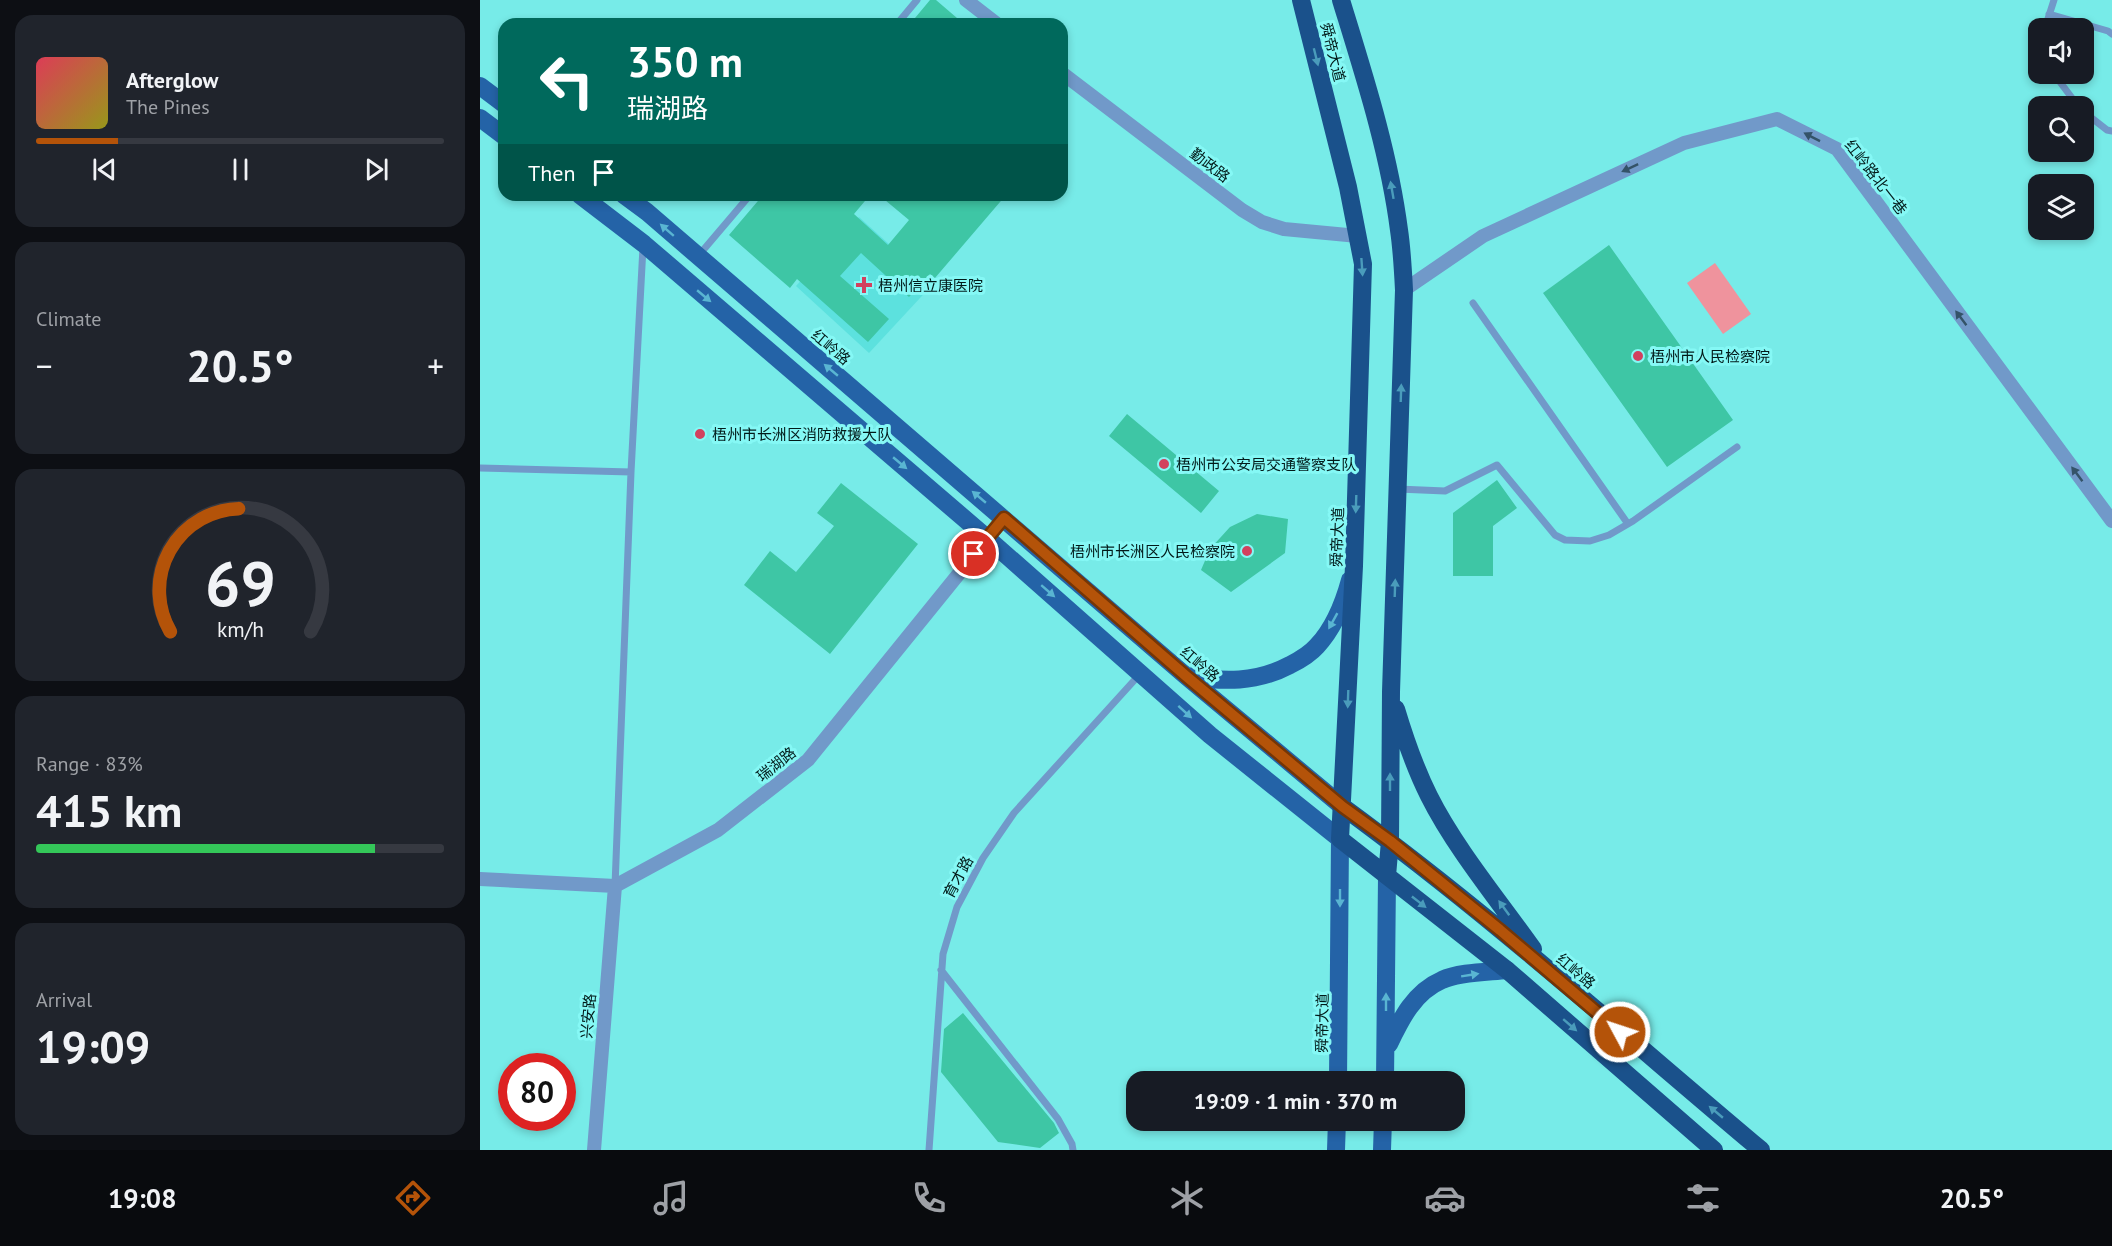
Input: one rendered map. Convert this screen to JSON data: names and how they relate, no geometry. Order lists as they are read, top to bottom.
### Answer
{
  "streets": {
    "highway": ["舜帝大道", "红岭路"],
    "street": [
      "勤政路",
      "红岭路北一巷",
      "瑞湖路",
      "兴安路"
    ],
    "lane": ["育才路"]
  },
  "crossings": [
    ["舜帝大道", "勤政路"],
    ["舜帝大道", "红岭路北一巷"],
    ["舜帝大道", "红岭路"],
    ["红岭路", "瑞湖路"],
    ["瑞湖路", "兴安路"]
  ],
  "places": {
    "health": ["梧州信立康医院"],
    "other": [
      "梧州市人民检察院",
      "梧州市长洲区消防救援大队",
      "梧州市公安局交通警察支队",
      "梧州市长洲区人民检察院"
    ]
  },
  "page": {
    "turn": ["350 m", "瑞湖路"],
    "song": ["Afterglow", "The Pines"],
    "then": "Then",
    "tile": [
      "Climate",
      ["Range · 83%", "415 km"],
      ["Arrival", "19:09"]
    ],
    "heat": ["−", "20.5°", "+"],
    "limit": "80",
    "trip": "19:09 · 1 min · 370 m",
    "tabs": ["19:08", "20.5°"],
    "gauge": ["69", "km/h"]
  }
}
